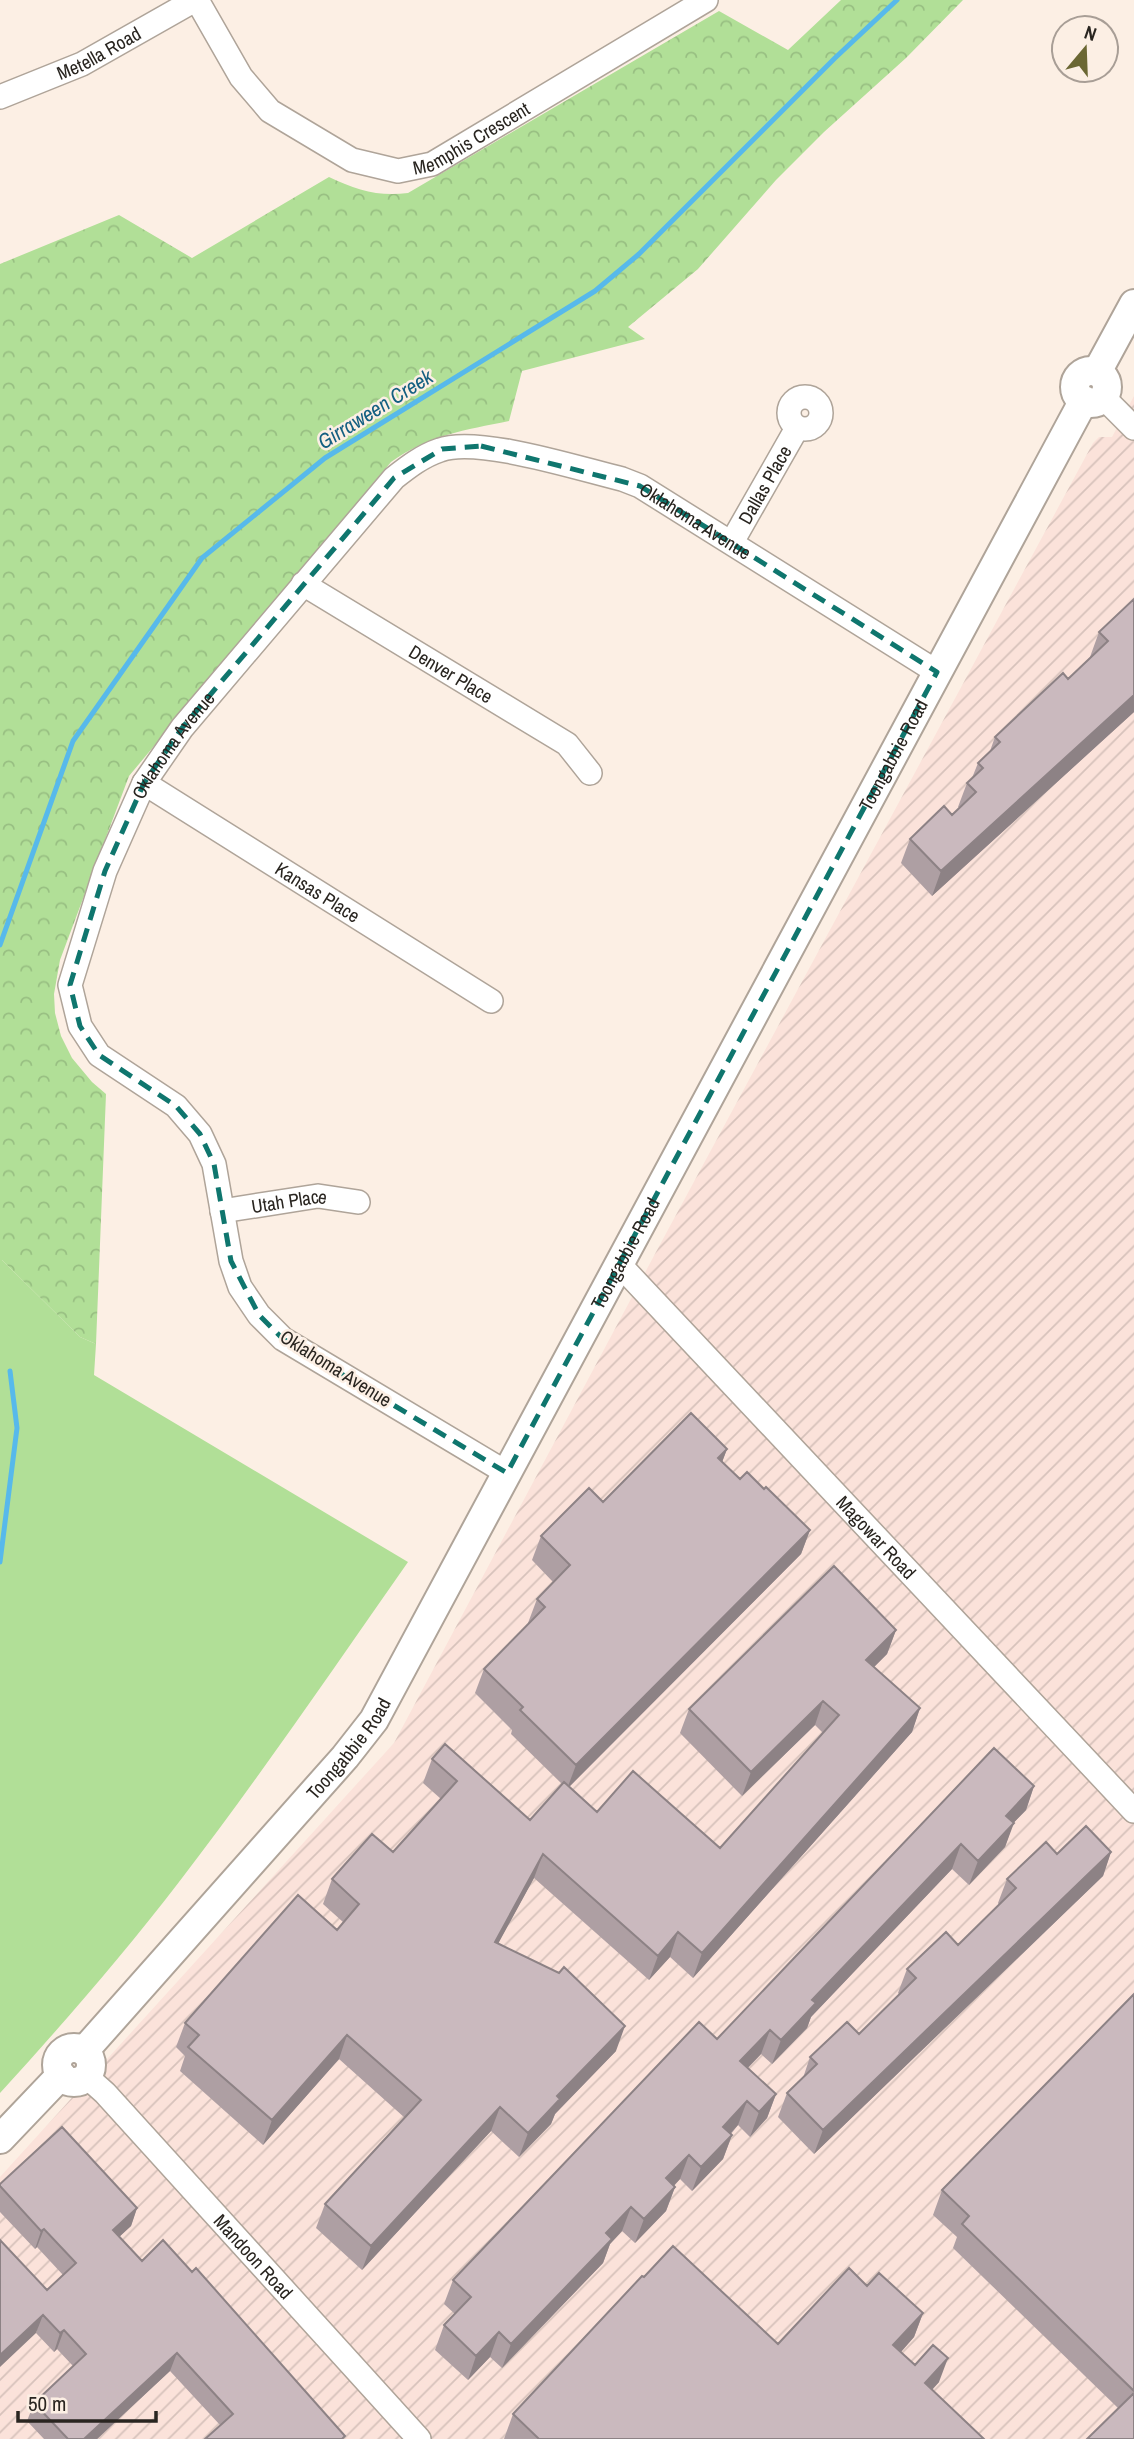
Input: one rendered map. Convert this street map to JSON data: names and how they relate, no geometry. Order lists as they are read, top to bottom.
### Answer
{
  "streets": {
    "main road": ["Toongabbie Road"],
    "street": [
      "Metella Road",
      "Memphis Crescent",
      "Dallas Place",
      "Oklahoma Avenue",
      "Denver Place",
      "Kansas Place",
      "Utah Place",
      "Magowar Road",
      "Mandoon Road"
    ]
  },
  "crossings": [
    ["Metella Road", "Memphis Crescent"],
    ["Dallas Place", "Oklahoma Avenue"],
    ["Oklahoma Avenue", "Denver Place"],
    ["Oklahoma Avenue", "Toongabbie Road"],
    ["Oklahoma Avenue", "Kansas Place"],
    ["Oklahoma Avenue", "Utah Place"],
    ["Toongabbie Road", "Magowar Road"],
    ["Toongabbie Road", "Mandoon Road"]
  ],
  "water": ["Girraween Creek"],
  "scale_bar": "50 m",
  "north": "top"
}
